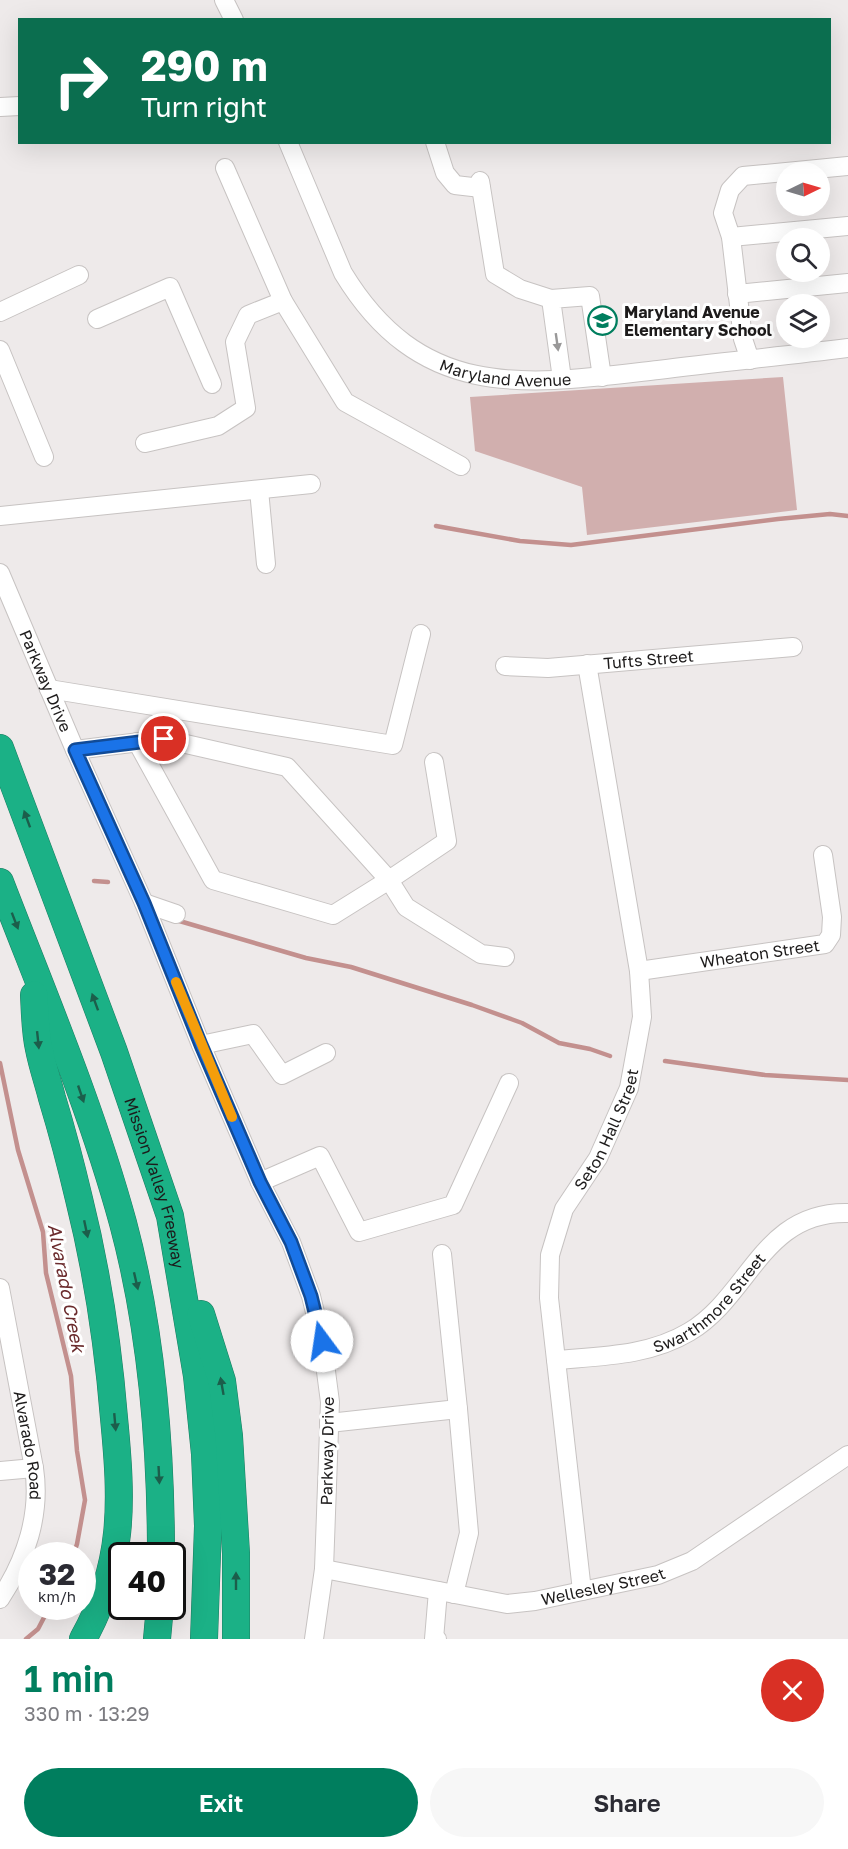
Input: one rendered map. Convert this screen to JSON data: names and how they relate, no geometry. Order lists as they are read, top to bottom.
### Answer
{
  "streets": {
    "highway": ["Mission Valley Freeway"],
    "street": [
      "Maryland Avenue",
      "Tufts Street",
      "Parkway Drive",
      "Wheaton Street",
      "Seton Hall Street",
      "Swarthmore Street",
      "Alvarado Road",
      "Wellesley Street"
    ]
  },
  "crossings": [
    ["Tufts Street", "Seton Hall Street"],
    ["Parkway Drive", "Wellesley Street"],
    ["Wheaton Street", "Seton Hall Street"],
    ["Seton Hall Street", "Swarthmore Street"],
    ["Seton Hall Street", "Wellesley Street"]
  ],
  "water": ["Alvarado Creek"],
  "places": {
    "school or university": ["Maryland Avenue Elementary School"]
  },
  "north": "right",
  "page": {
    "turn": ["290 m", "Turn right"],
    "speed": "32 km/h",
    "limit": "40",
    "heading": ["1 min", "330 m · 13:29"],
    "buttons": ["Exit", "Share"]
  }
}
